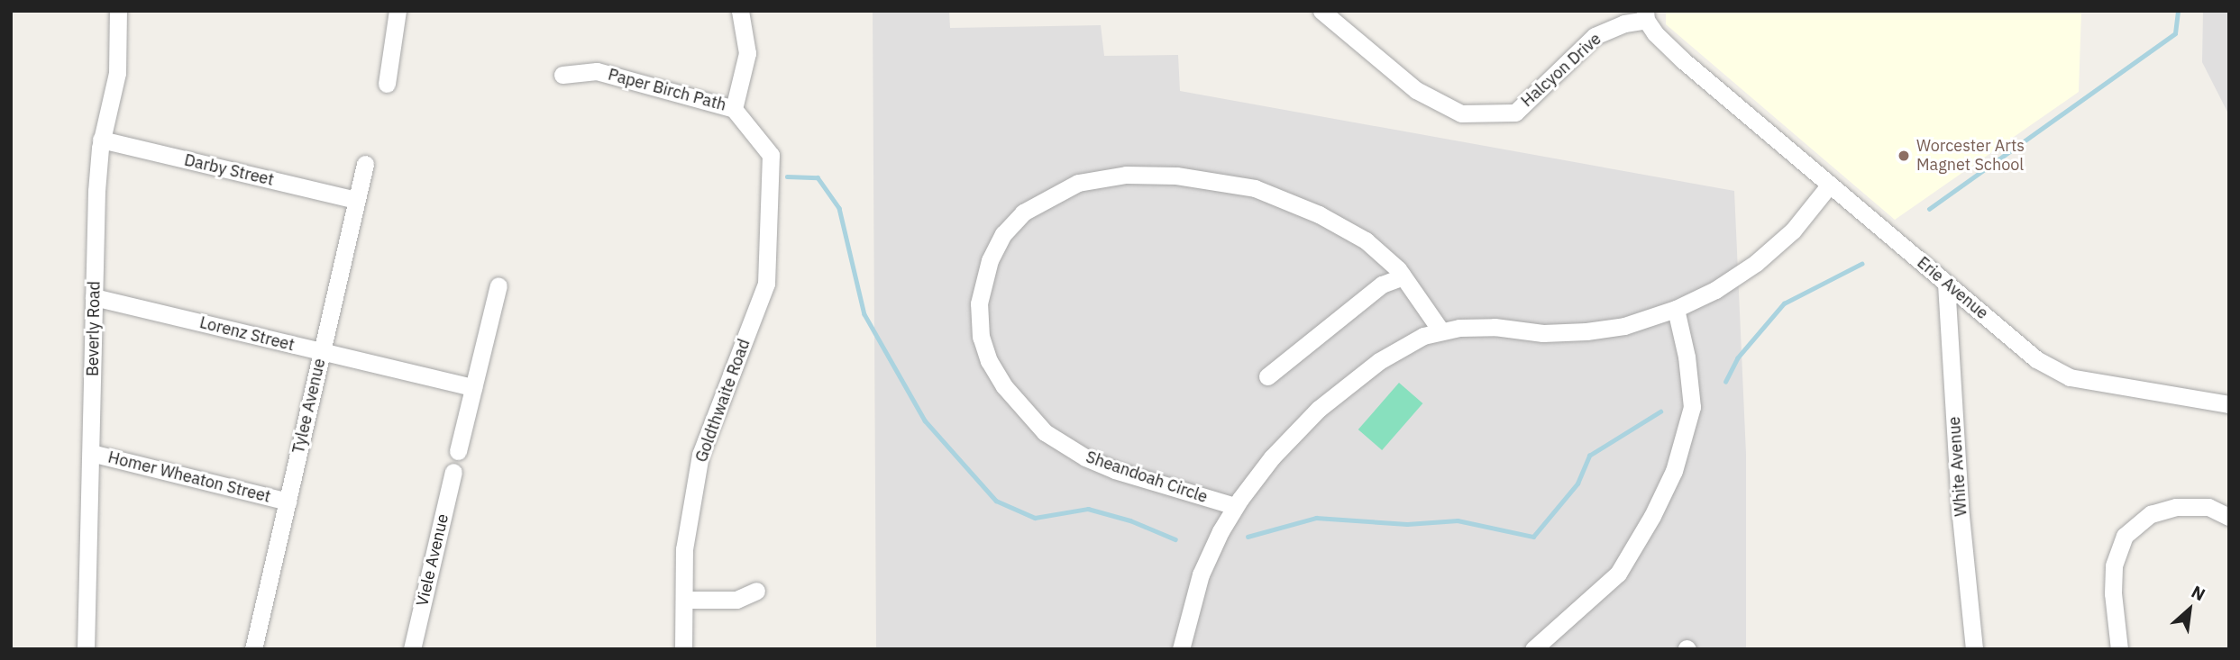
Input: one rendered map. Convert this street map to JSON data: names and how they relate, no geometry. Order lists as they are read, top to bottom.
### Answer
{
  "streets": {
    "street": [
      "Halcyon Drive",
      "Paper Birch Path",
      "Darby Street",
      "Erie Avenue",
      "Beverly Road",
      "Lorenz Street",
      "Goldthwaite Road",
      "Tylee Avenue",
      "White Avenue",
      "Homer Wheaton Street",
      "Sheandoah Circle",
      "Viele Avenue"
    ]
  },
  "crossings": [
    ["Halcyon Drive", "Erie Avenue"],
    ["Paper Birch Path", "Goldthwaite Road"],
    ["Darby Street", "Beverly Road"],
    ["Darby Street", "Tylee Avenue"],
    ["Erie Avenue", "White Avenue"],
    ["Beverly Road", "Lorenz Street"],
    ["Beverly Road", "Homer Wheaton Street"],
    ["Lorenz Street", "Tylee Avenue"],
    ["Tylee Avenue", "Homer Wheaton Street"]
  ],
  "places": ["Worcester Arts Magnet School"],
  "north": "top right"
}
